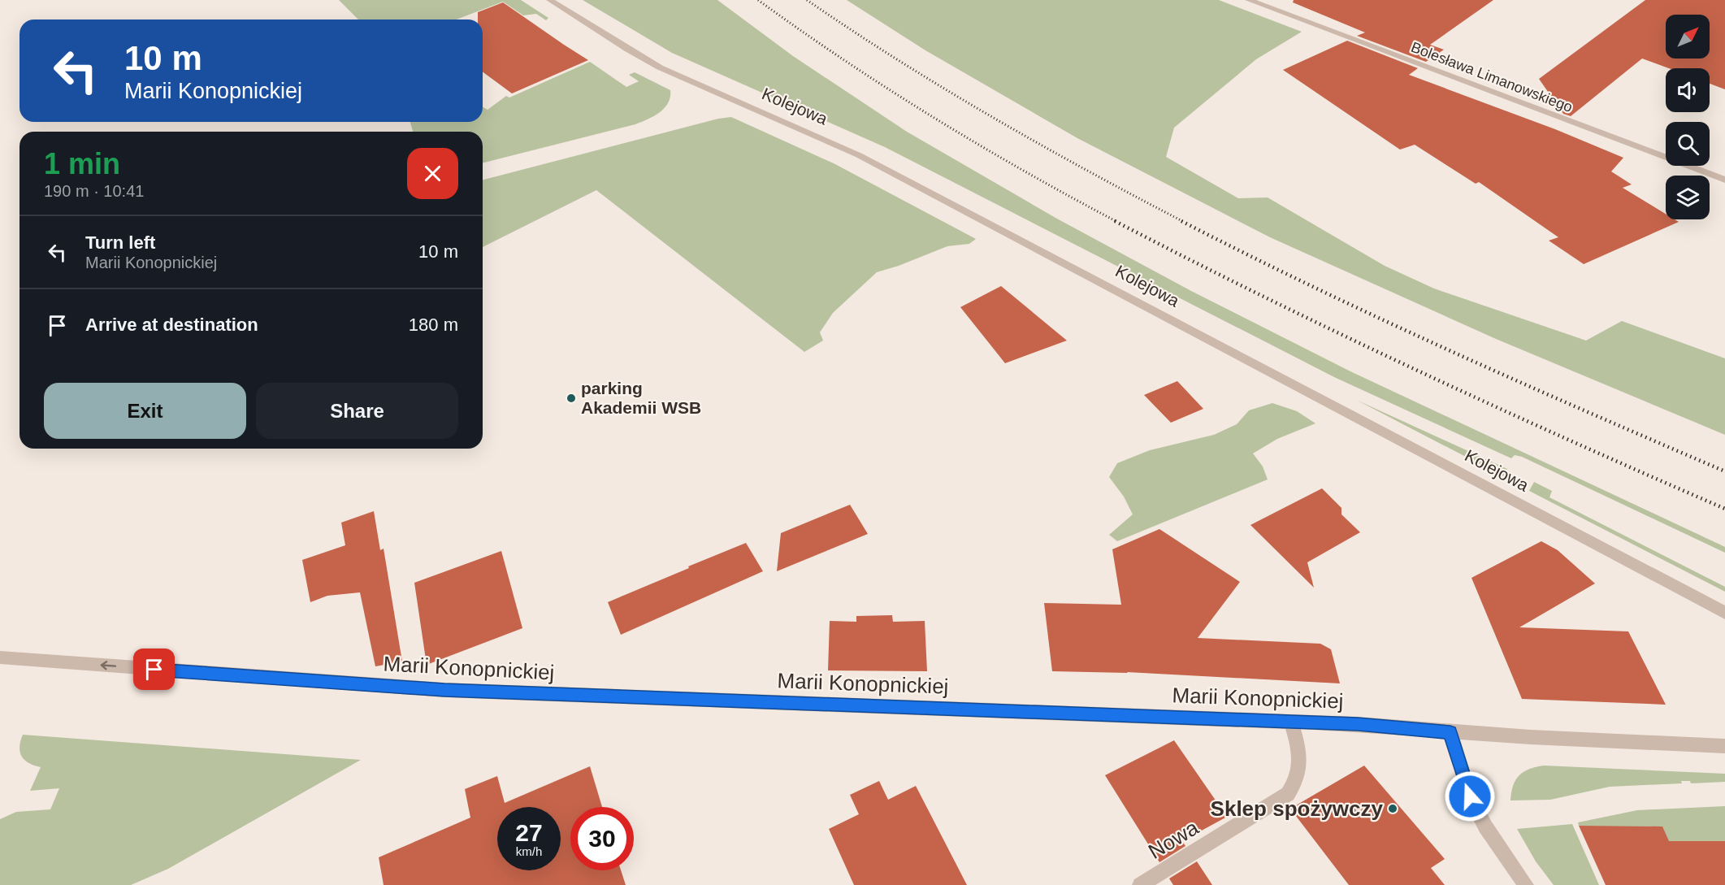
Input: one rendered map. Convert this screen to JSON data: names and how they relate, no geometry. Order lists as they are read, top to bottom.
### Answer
{
  "streets": {
    "street": [
      "Bolesława Limanowskiego",
      "Kolejowa",
      "Marii Konopnickiej",
      "Nowa"
    ]
  },
  "crossings": [
    ["Marii Konopnickiej", "Nowa"]
  ],
  "one_way": ["Marii Konopnickiej"],
  "places": ["parking Akademii WSB", "Sklep spożywczy"],
  "north": "top right",
  "page": {
    "turn": ["10 m", "Marii Konopnickiej"],
    "heading": ["1 min", "190 m · 10:41"],
    "list": [
      {
        "name": "Turn left",
        "note": "Marii Konopnickiej",
        "value": "10 m"
      },
      {
        "name": "Arrive at destination",
        "value": "180 m"
      }
    ],
    "buttons": ["Exit", "Share"],
    "speed": "27 km/h",
    "limit": "30"
  }
}
